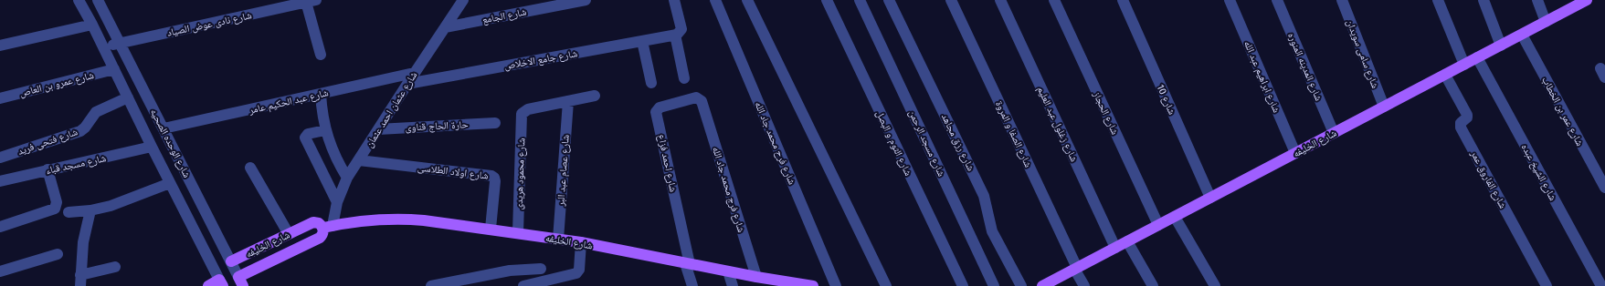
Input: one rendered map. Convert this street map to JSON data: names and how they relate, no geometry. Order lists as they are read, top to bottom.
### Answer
{
  "streets": {
    "main road": ["شارع الخليفه"],
    "street": [
      "شارع الجامع",
      "شارع نادى عوض الصياد",
      "شارع سامى سويدان",
      "شارع جامع الاخلاص",
      "شارع المدينه المنوره",
      "شارع ابراهيم عبد الله",
      "شارع عمرو بن العاص",
      "شارع 10",
      "شارع عبد الحكيم عامر",
      "شارع عثمان احمد عثمان",
      "شارع عمر بن الخطاب",
      "شارع الحجاز",
      "شارع زغلول عبد العليم",
      "حارة الحاج قناوى",
      "شارع الصفا و المروة",
      "شارع فتحى فريد",
      "شارع رزق مجاهد",
      "شارع الوحده الصحيه",
      "شارع فرح محمد جاد الله",
      "شارع الثوم و البصل",
      "شارع مسجد الرحمن",
      "شارع احمد فزاع",
      "شارع مسجد قباء",
      "شارع عصام عبد البر",
      "شارع اولاد الطلاسى",
      "شارع الشيخ عبده",
      "شارع محمود هريدى",
      "شارع الفاروق عمر",
      "شارع فرج محمد جاد الله"
    ]
  },
  "crossings": [
    ["شارع الجامع", "شارع عثمان احمد عثمان"],
    ["شارع نادى عوض الصياد", "شارع الوحده الصحيه"],
    ["شارع سامى سويدان", "شارع الخليفه"],
    ["شارع جامع الاخلاص", "شارع عثمان احمد عثمان"],
    ["شارع المدينه المنوره", "شارع الخليفه"],
    ["شارع ابراهيم عبد الله", "شارع الخليفه"],
    ["شارع عمرو بن العاص", "شارع الوحده الصحيه"],
    ["شارع 10", "شارع الخليفه"],
    ["شارع عبد الحكيم عامر", "شارع عثمان احمد عثمان"],
    ["شارع عبد الحكيم عامر", "شارع الوحده الصحيه"],
    ["شارع عثمان احمد عثمان", "حارة الحاج قناوى"],
    ["شارع عثمان احمد عثمان", "شارع الخليفه"],
    ["شارع عثمان احمد عثمان", "شارع اولاد الطلاسى"],
    ["شارع عمر بن الخطاب", "شارع الخليفه"],
    ["شارع الحجاز", "شارع الخليفه"],
    ["شارع زغلول عبد العليم", "شارع الخليفه"],
    ["شارع الصفا و المروة", "شارع الخليفه"],
    ["شارع فتحى فريد", "شارع الوحده الصحيه"],
    ["شارع الوحده الصحيه", "شارع الخليفه"],
    ["شارع الوحده الصحيه", "شارع مسجد قباء"],
    ["شارع الخليفه", "شارع احمد فزاع"],
    ["شارع الخليفه", "شارع عصام عبد البر"],
    ["شارع الخليفه", "شارع اولاد الطلاسى"],
    ["شارع الخليفه", "شارع الشيخ عبده"],
    ["شارع الخليفه", "شارع محمود هريدى"],
    ["شارع الخليفه", "شارع الفاروق عمر"],
    ["شارع الخليفه", "شارع فرج محمد جاد الله"],
    ["شارع احمد فزاع", "شارع فرج محمد جاد الله"],
    ["شارع عصام عبد البر", "شارع محمود هريدى"]
  ]
}
